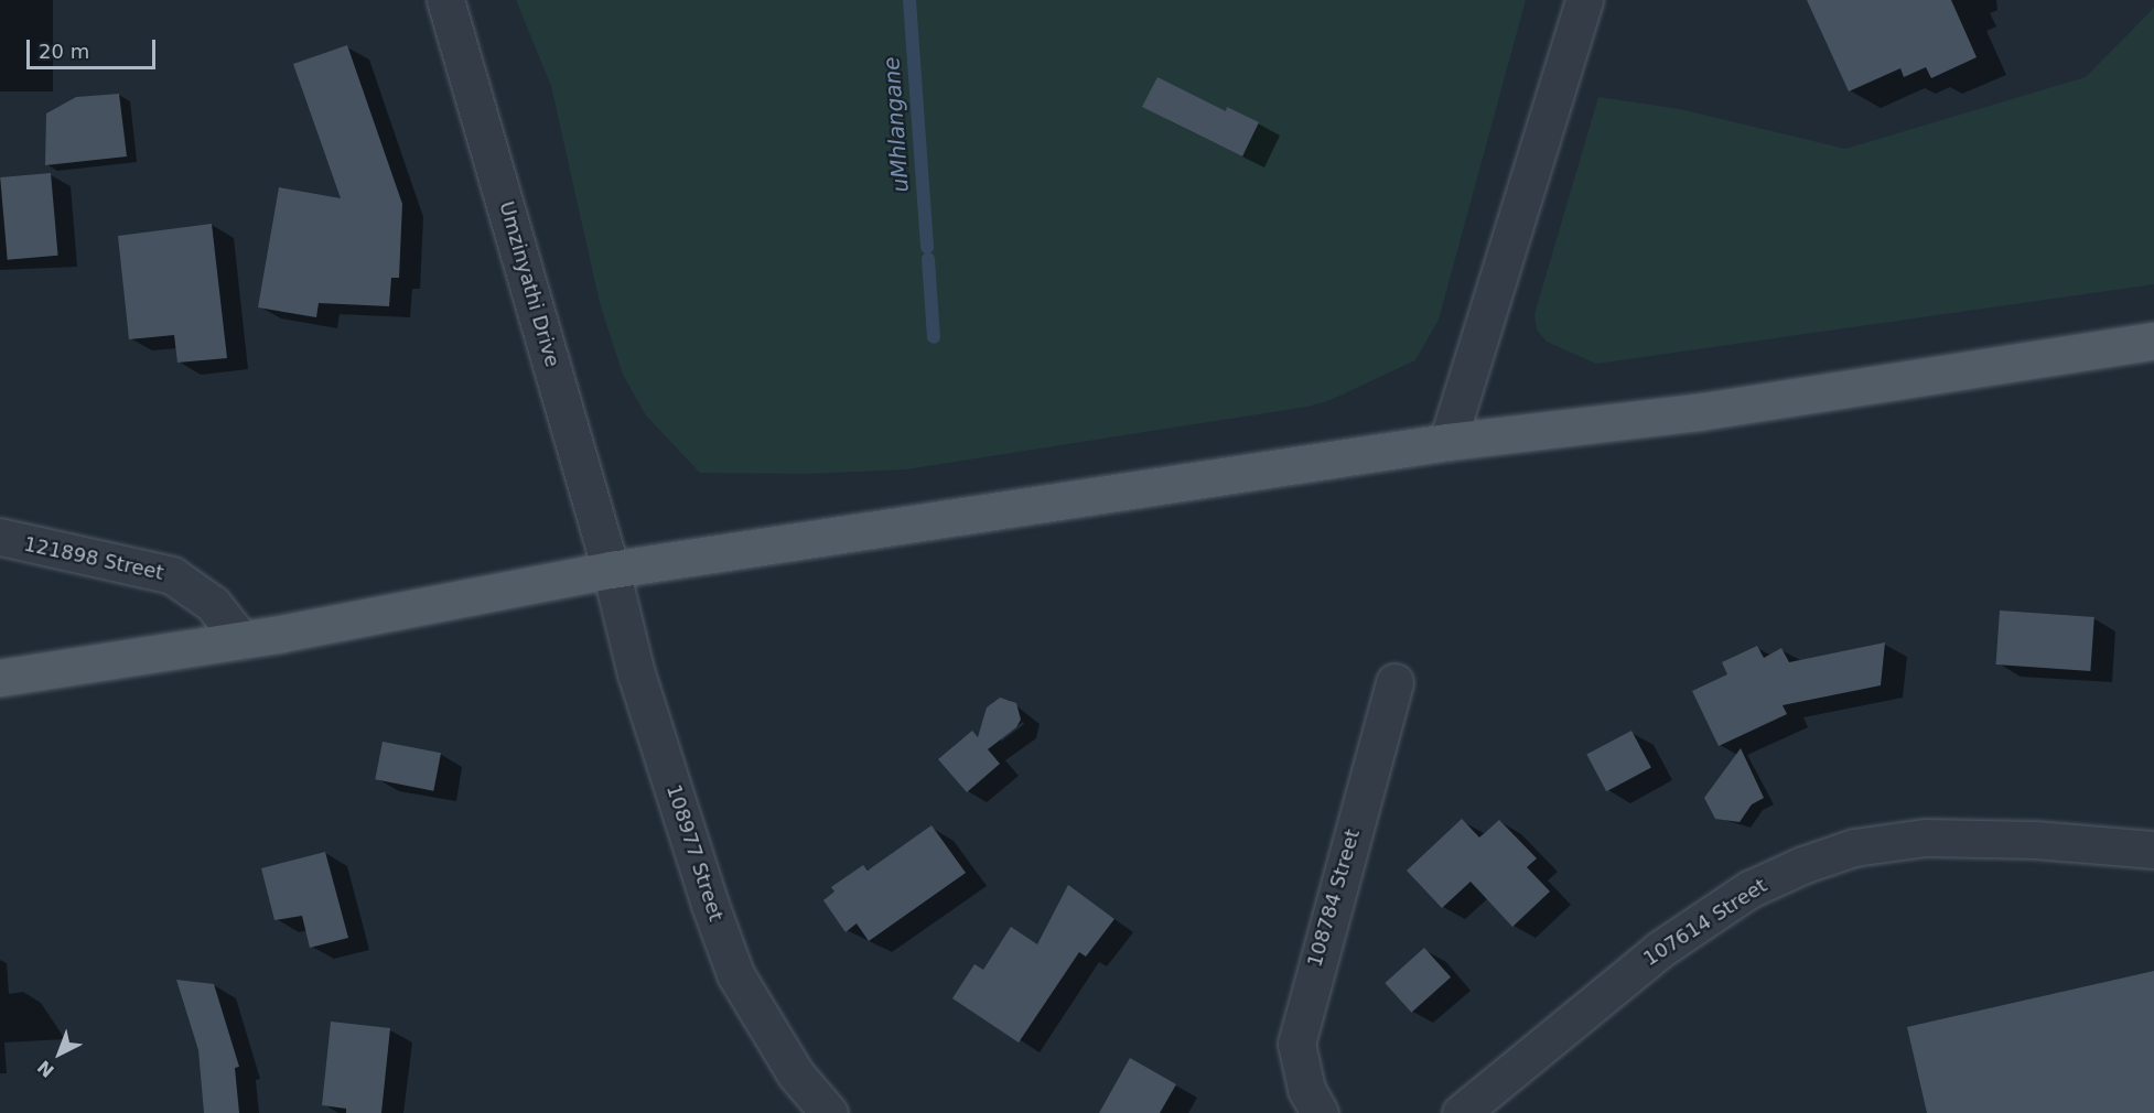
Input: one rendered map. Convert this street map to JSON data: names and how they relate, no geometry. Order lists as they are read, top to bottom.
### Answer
{
  "streets": {
    "street": [
      "Umzinyathi Drive",
      "121898 Street",
      "108977 Street",
      "108784 Street",
      "107614 Street"
    ]
  },
  "crossings": [
    ["Umzinyathi Drive", "108977 Street"]
  ],
  "water": ["uMhlangane"],
  "scale_bar": "20 m",
  "north": "bottom left"
}
